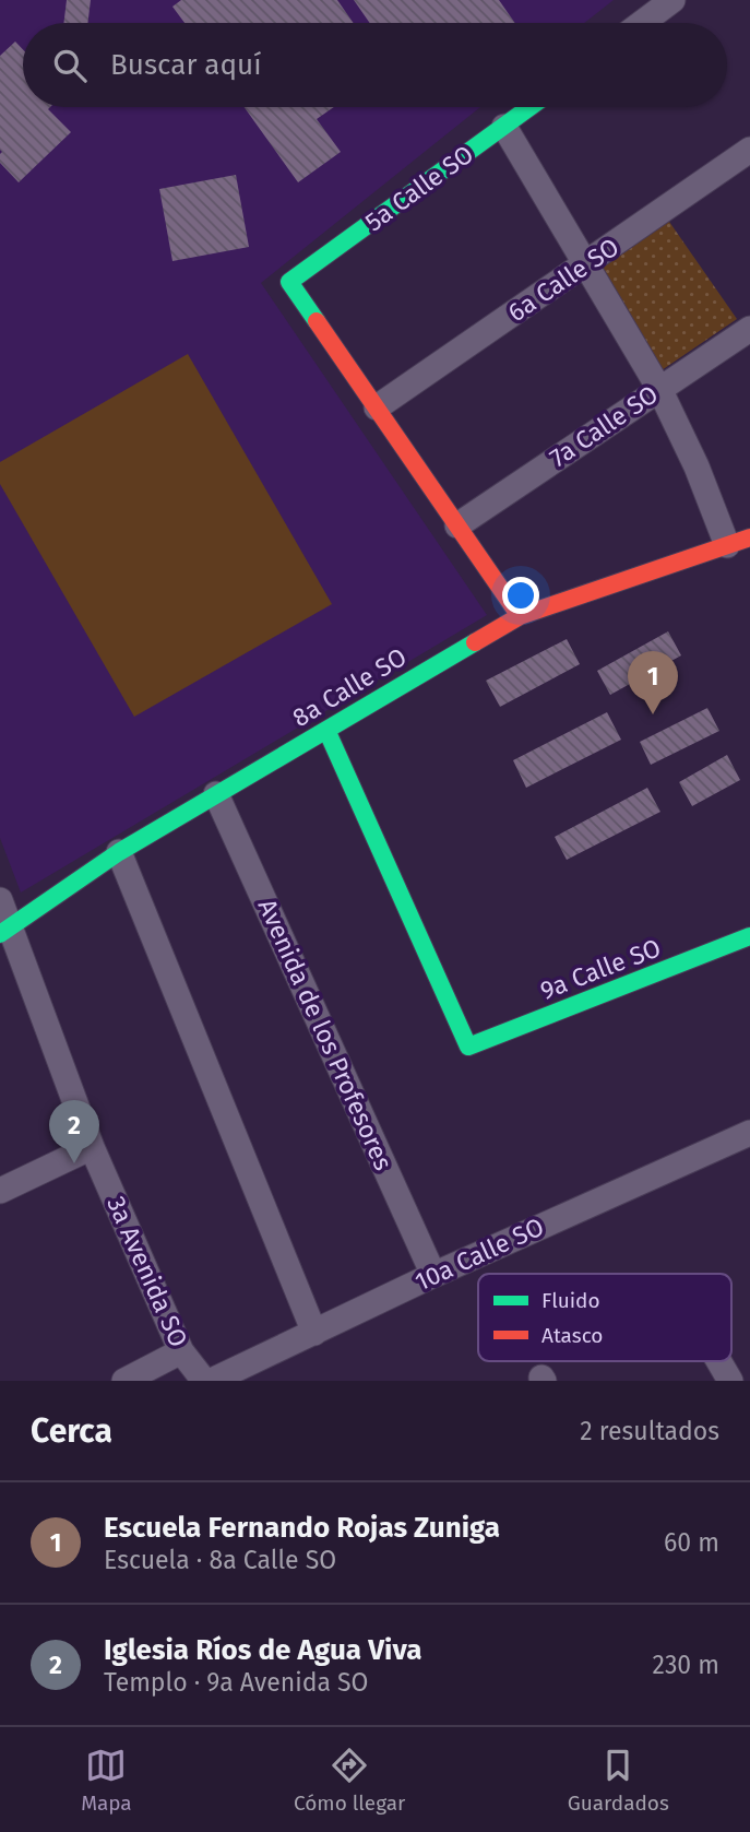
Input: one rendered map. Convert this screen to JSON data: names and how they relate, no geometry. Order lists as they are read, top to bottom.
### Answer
{
  "streets": {
    "street": [
      "5a Calle SO",
      "6a Calle SO",
      "7a Calle SO",
      "8a Calle SO",
      "9a Calle SO",
      "Avenida de los Profesores",
      "10a Calle SO",
      "3a Avenida SO"
    ]
  },
  "crossings": [
    ["5a Calle SO", "6a Calle SO"],
    ["8a Calle SO", "9a Calle SO"],
    ["8a Calle SO", "Avenida de los Profesores"],
    ["8a Calle SO", "3a Avenida SO"],
    ["Avenida de los Profesores", "10a Calle SO"]
  ],
  "legend": ["Fluido", "Atasco"],
  "page": {
    "search": "Buscar aquí",
    "pins": ["1", "2"],
    "heading": ["Cerca", "2 resultados"],
    "list": [
      {
        "mark": "1",
        "name": "Escuela Fernando Rojas Zuniga",
        "note": "Escuela · 8a Calle SO",
        "value": "60 m"
      },
      {
        "mark": "2",
        "name": "Iglesia Ríos de Agua Viva",
        "note": "Templo · 9a Avenida SO",
        "value": "230 m"
      }
    ],
    "nav": ["Mapa", "Cómo llegar", "Guardados"]
  }
}
